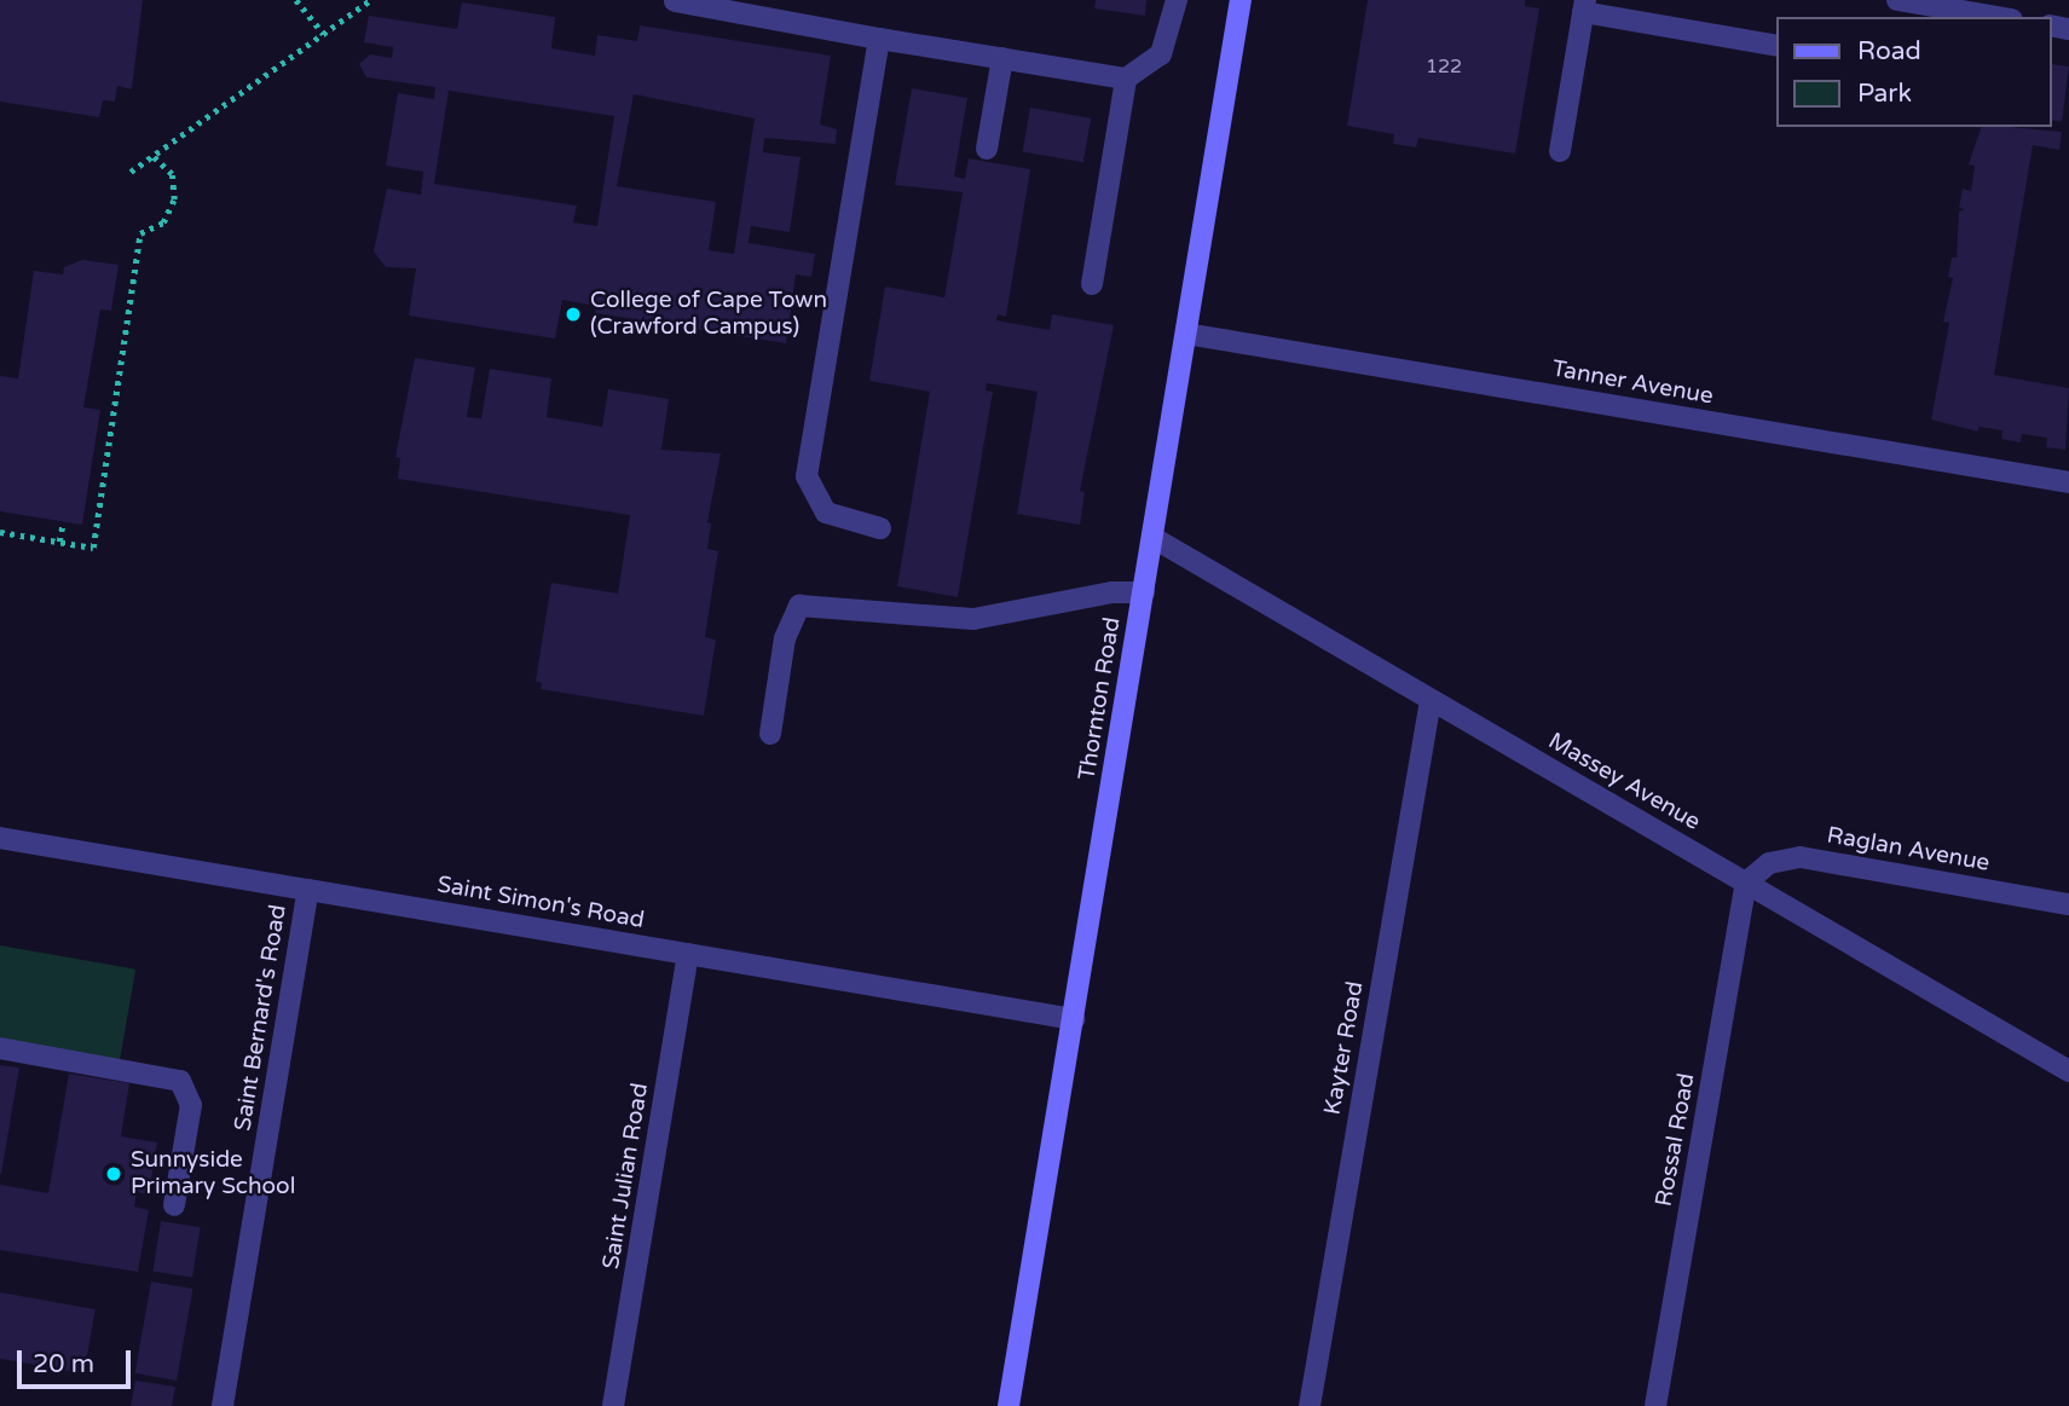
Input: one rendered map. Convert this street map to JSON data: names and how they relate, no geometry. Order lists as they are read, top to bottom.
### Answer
{
  "streets": {
    "street": [
      "Tanner Avenue",
      "Thornton Road",
      "Massey Avenue",
      "Raglan Avenue",
      "Saint Simon's Road",
      "Saint Bernard's Road",
      "Kayter Road",
      "Rossal Road",
      "Saint Julian Road"
    ]
  },
  "crossings": [
    ["Tanner Avenue", "Thornton Road"],
    ["Thornton Road", "Massey Avenue"],
    ["Thornton Road", "Saint Simon's Road"],
    ["Massey Avenue", "Raglan Avenue"],
    ["Massey Avenue", "Kayter Road"],
    ["Massey Avenue", "Rossal Road"],
    ["Raglan Avenue", "Rossal Road"],
    ["Saint Simon's Road", "Saint Bernard's Road"],
    ["Saint Simon's Road", "Saint Julian Road"]
  ],
  "places": ["College of Cape Town (Crawford Campus)", "Sunnyside Primary School"],
  "house_numbers": ["122"],
  "legend": ["Road", "Park"],
  "scale_bar": "20 m"
}
